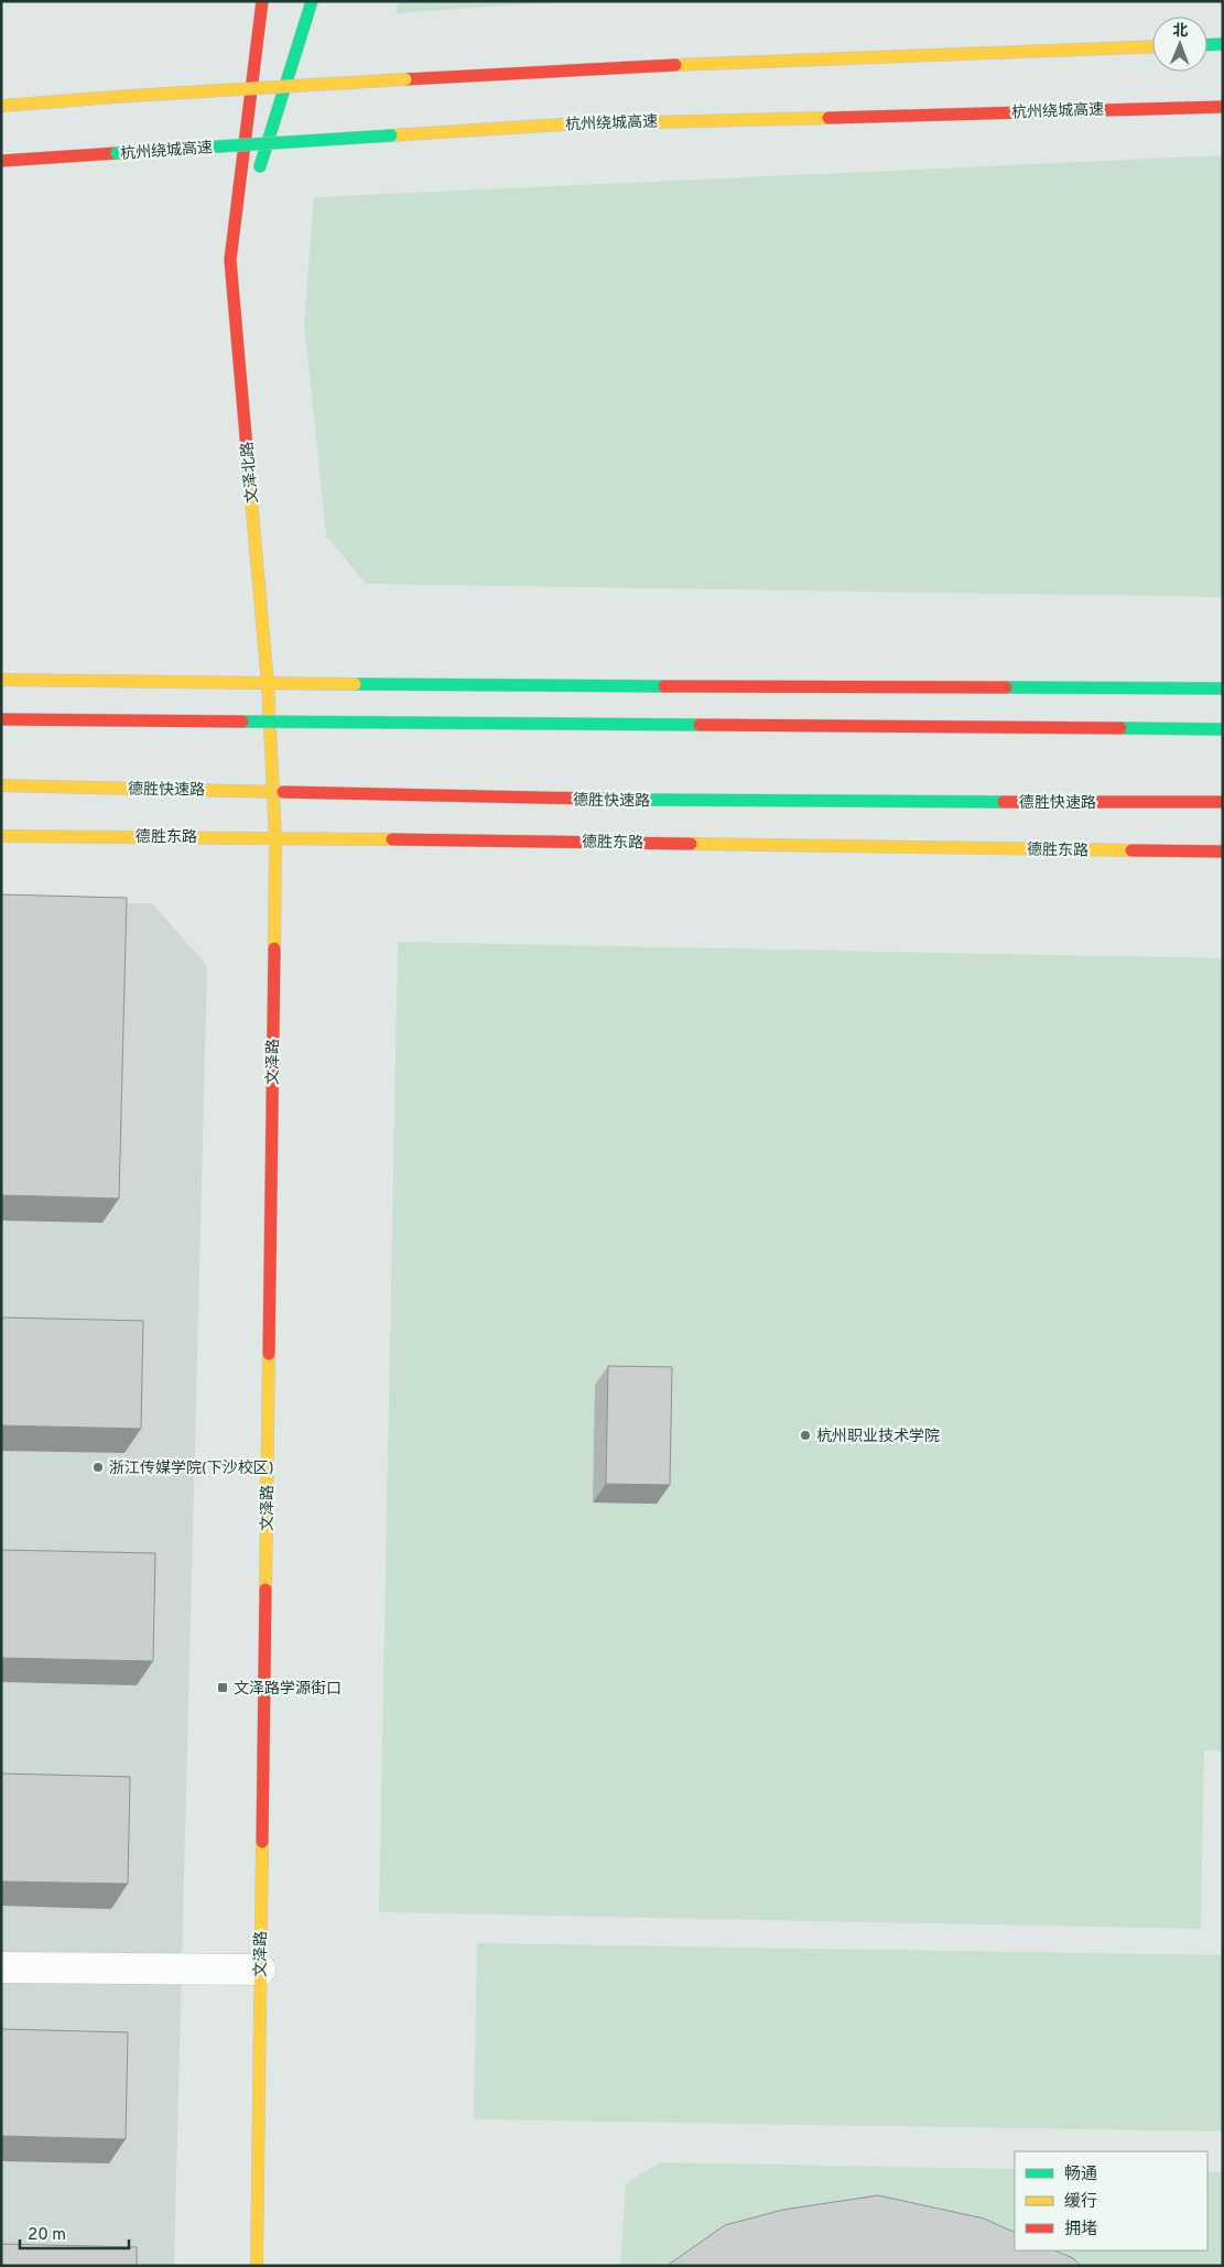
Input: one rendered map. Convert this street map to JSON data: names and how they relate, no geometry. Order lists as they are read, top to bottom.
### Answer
{
  "streets": {
    "main road": [
      "杭州绕城高速",
      "文泽北路",
      "德胜快速路",
      "德胜东路",
      "文泽路"
    ]
  },
  "crossings": [
    ["文泽北路", "文泽路"],
    ["德胜东路", "文泽路"]
  ],
  "places": {
    "other": ["杭州职业技术学院", "浙江传媒学院(下沙校区)"],
    "transit": ["文泽路学源街口"]
  },
  "legend": ["畅通", "缓行", "拥堵"],
  "scale_bar": "20 m",
  "north": "top"
}
